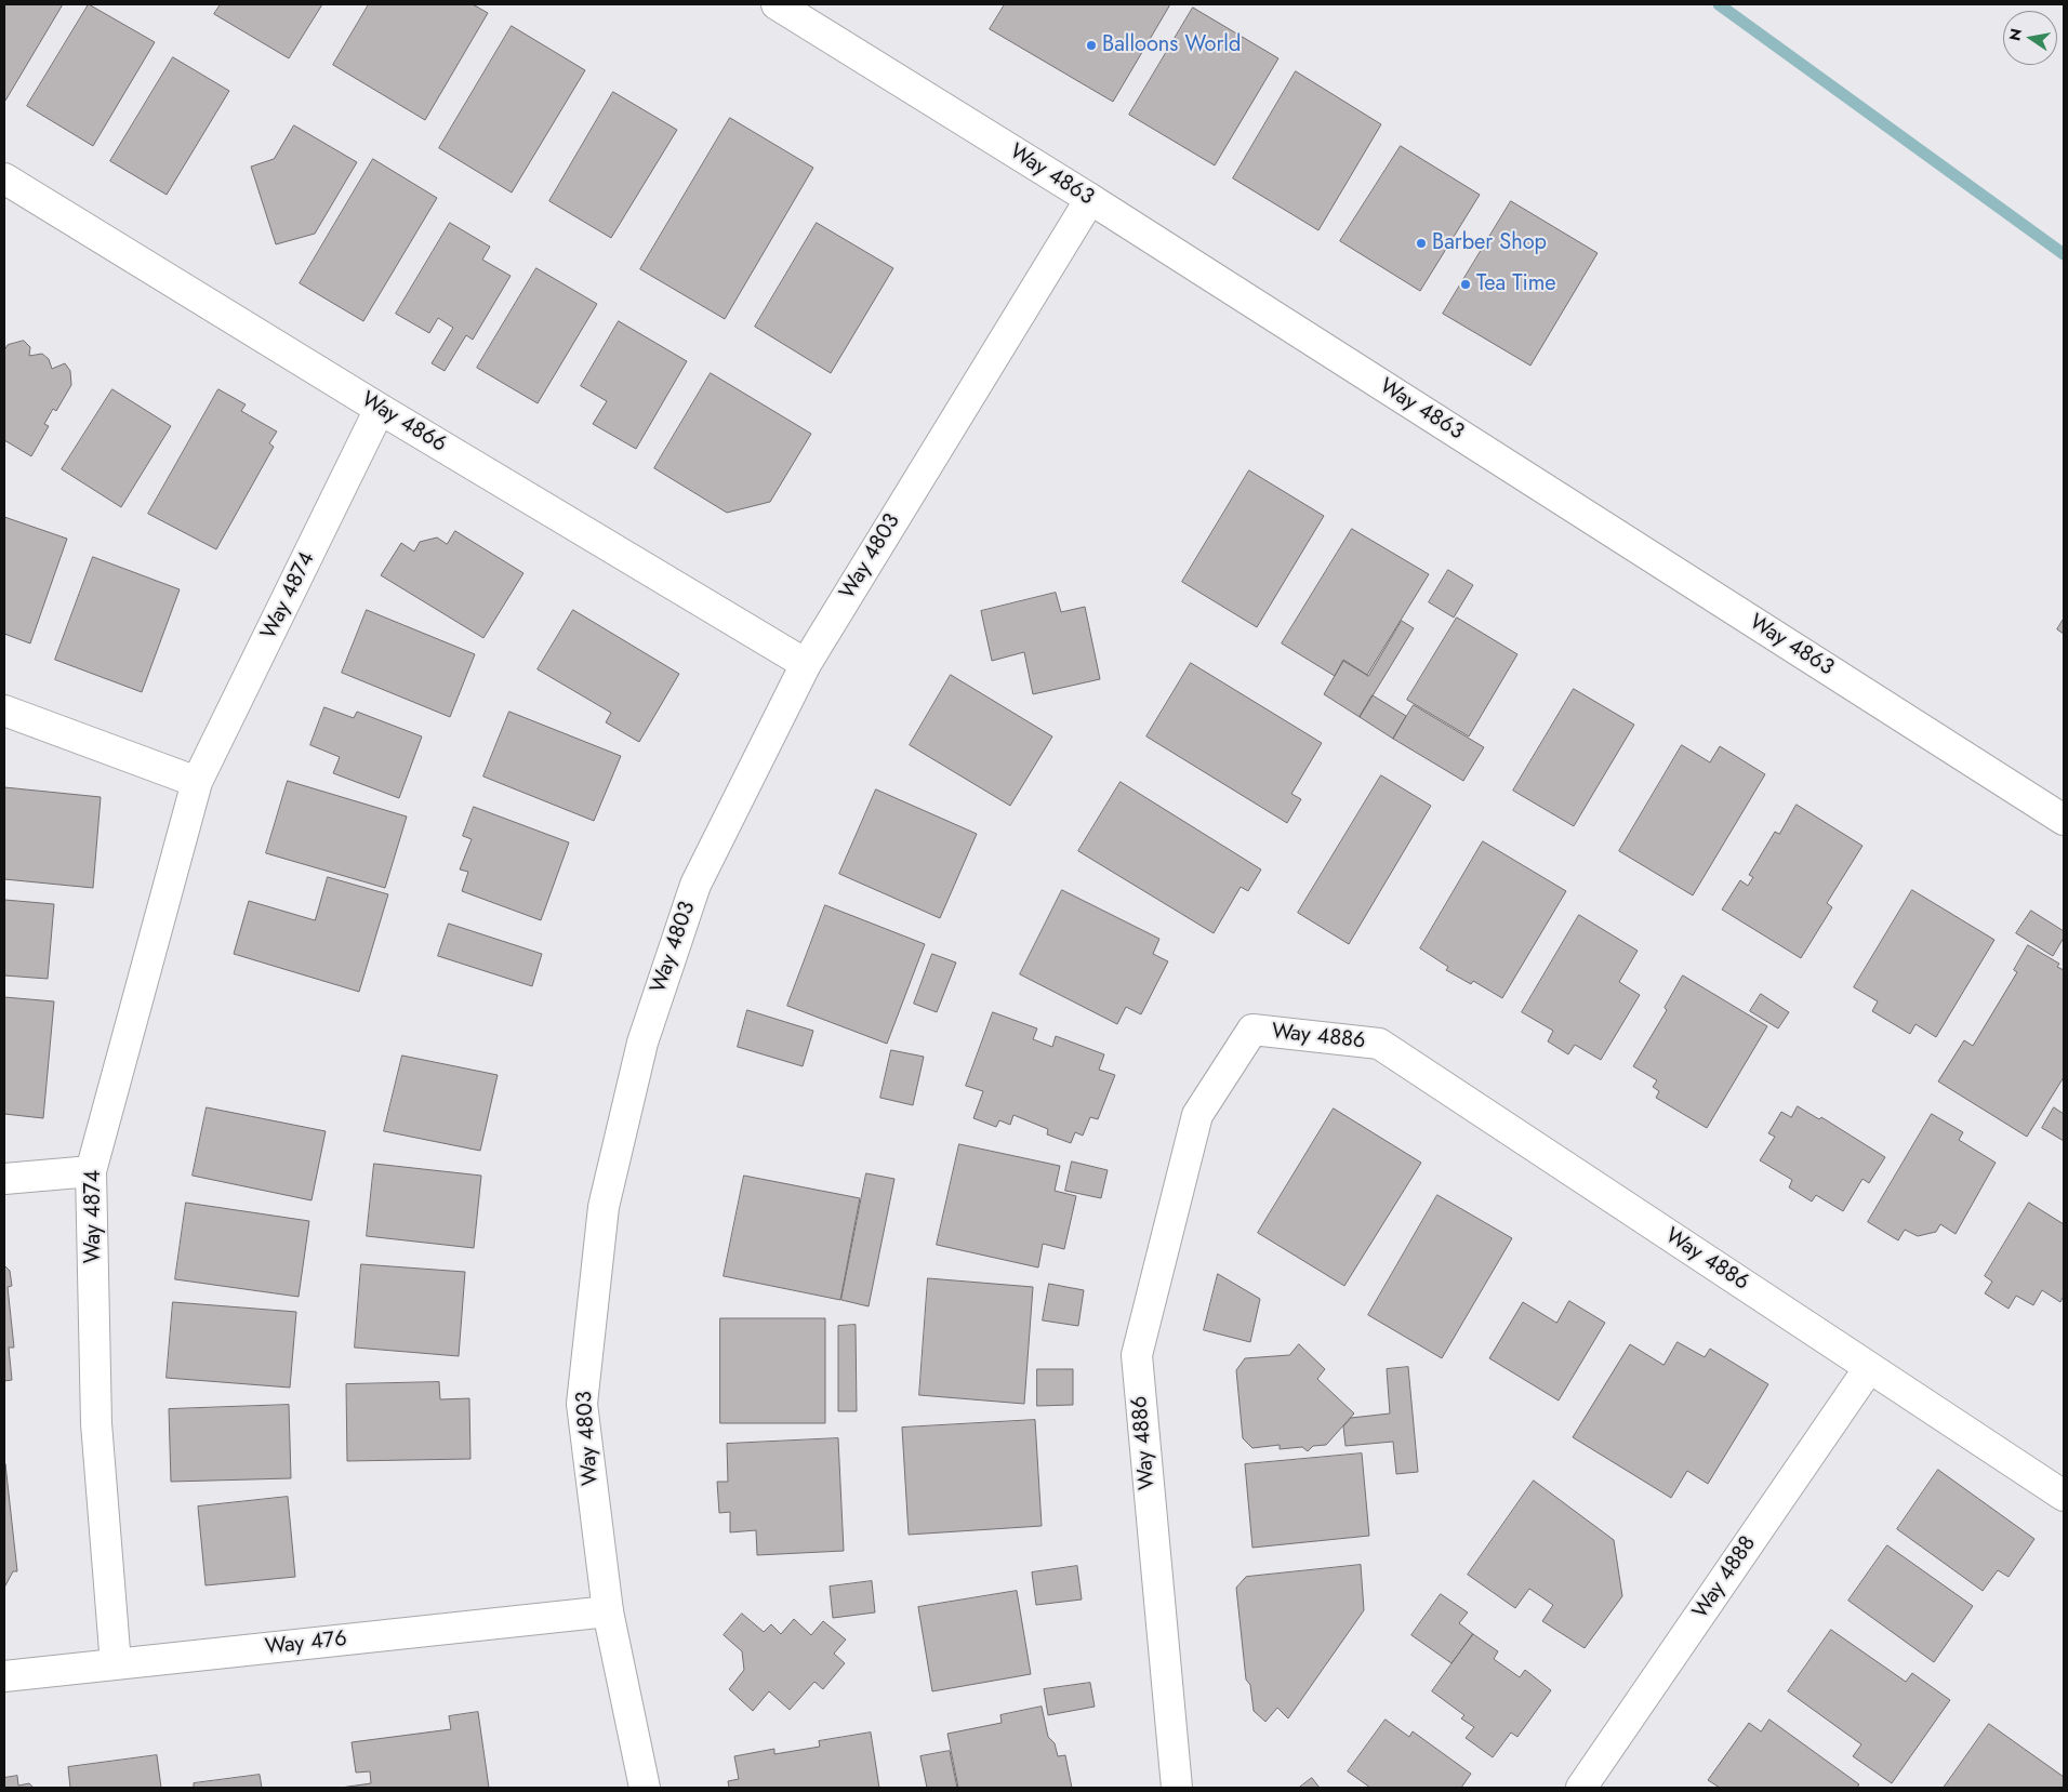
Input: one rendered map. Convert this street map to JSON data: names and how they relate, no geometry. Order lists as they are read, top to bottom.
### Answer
{
  "streets": {
    "street": [
      "Way 4863",
      "Way 4866",
      "Way 4803",
      "Way 4874",
      "Way 4886",
      "Way 4888",
      "Way 476"
    ]
  },
  "crossings": [
    ["Way 4863", "Way 4803"],
    ["Way 4866", "Way 4803"],
    ["Way 4866", "Way 4874"],
    ["Way 4803", "Way 476"],
    ["Way 4874", "Way 476"],
    ["Way 4886", "Way 4888"]
  ],
  "places": ["Balloons World", "Barber Shop", "Tea Time"],
  "north": "left"
}
